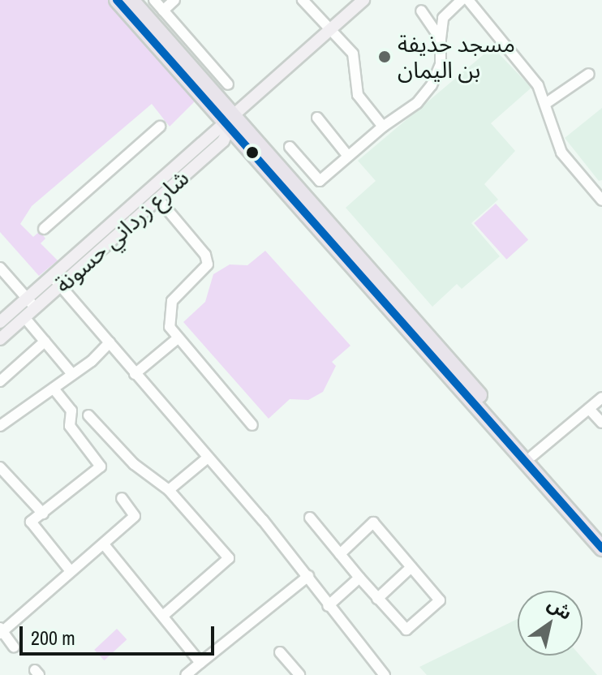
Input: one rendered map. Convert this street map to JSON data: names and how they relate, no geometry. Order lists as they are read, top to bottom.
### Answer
{
  "streets": {
    "main road": ["شارع زرداني حسونة"]
  },
  "places": ["مسجد حذيفة بن اليمان"],
  "scale_bar": "200 m",
  "north": "top right"
}
